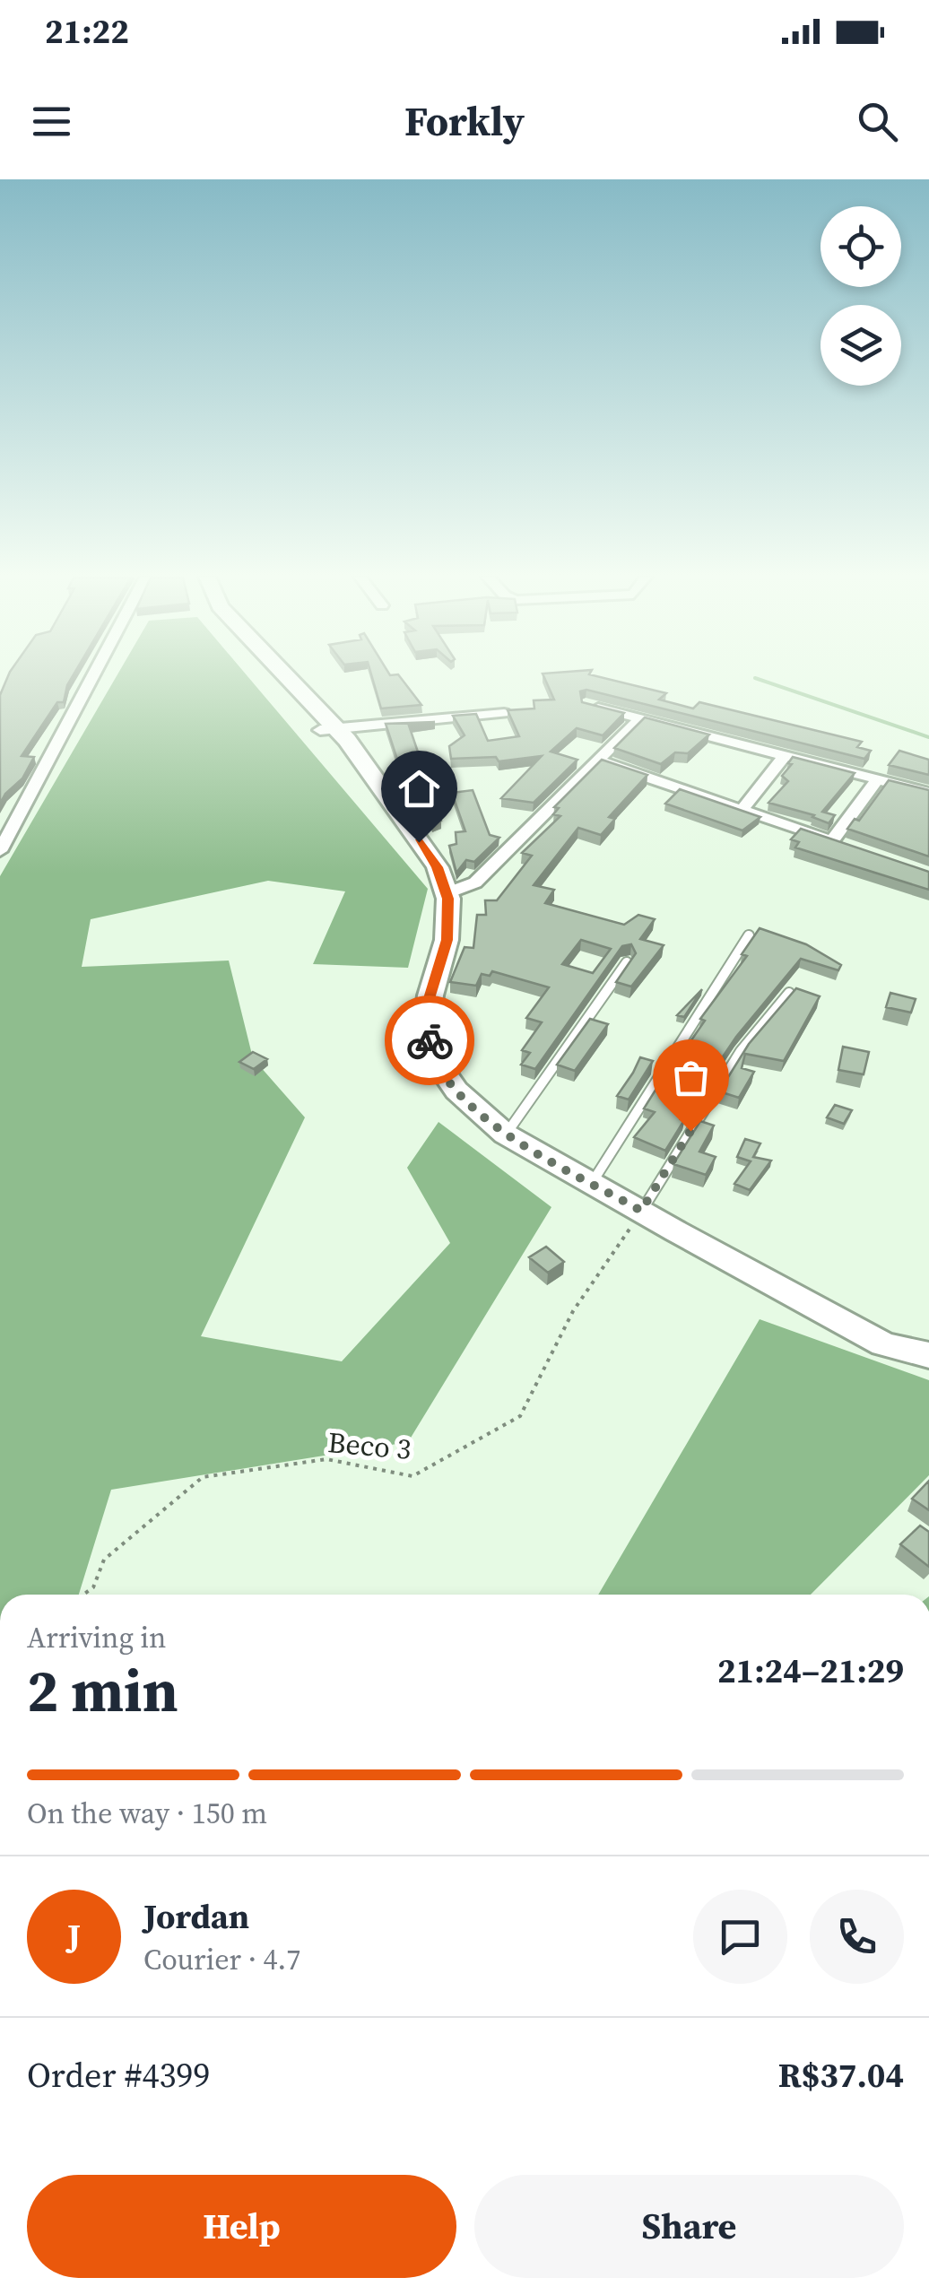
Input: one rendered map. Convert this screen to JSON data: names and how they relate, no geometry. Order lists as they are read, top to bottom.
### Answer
{
  "streets": {
    "path": ["Beco 3"]
  },
  "page": {
    "status": "21:22",
    "header": "Forkly",
    "heading": ["2 min", "Arriving in", "21:24–21:29"],
    "panel": [
      "Jordan",
      "Courier · 4.7",
      "Order #4399",
      "R$37.04"
    ],
    "bar": "On the way · 150 m",
    "round": "J",
    "buttons": ["Help", "Share"]
  }
}
